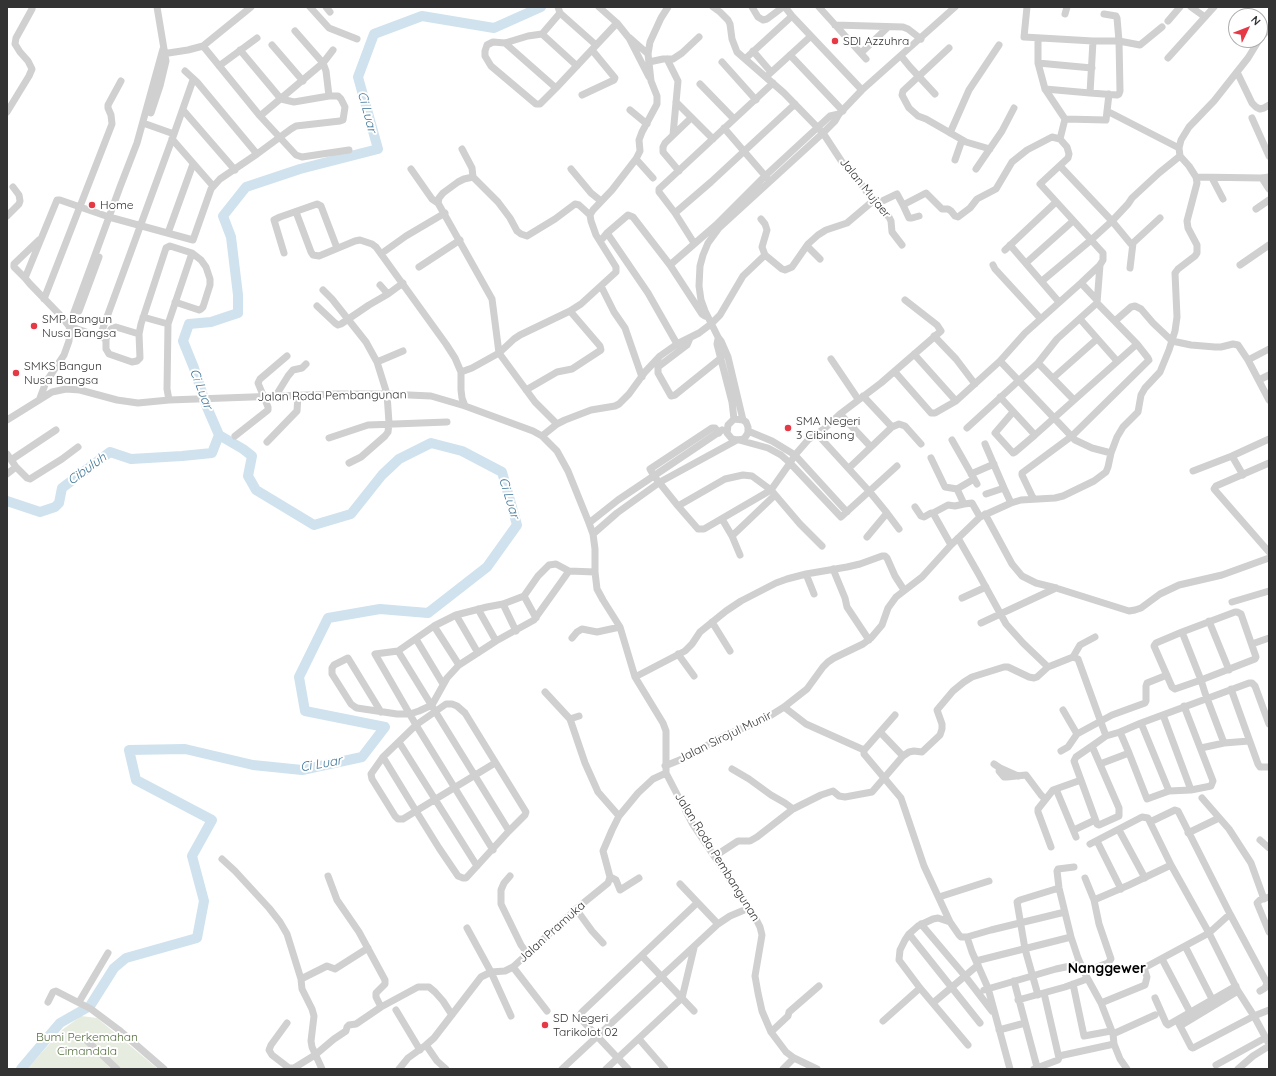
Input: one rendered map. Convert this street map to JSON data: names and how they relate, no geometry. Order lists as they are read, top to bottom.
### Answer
{
  "streets": {
    "street": [
      "Jalan Mujaer",
      "Jalan Roda Pembangunan",
      "Jalan Sirojul Munir",
      "Jalan Pramuka"
    ]
  },
  "crossings": [
    ["Jalan Roda Pembangunan", "Jalan Sirojul Munir"]
  ],
  "districts": ["Nanggewer"],
  "water": ["Ci Luar", "Cibuluh"],
  "parks": ["Bumi Perkemahan Cimandala"],
  "places": [
    "SDI Azzuhra",
    "Home",
    "SMP Bangun Nusa Bangsa",
    "SMKS Bangun Nusa Bangsa",
    "SMA Negeri 3 Cibinong",
    "SD Negeri Tarikolot 02"
  ],
  "north": "top right"
}
